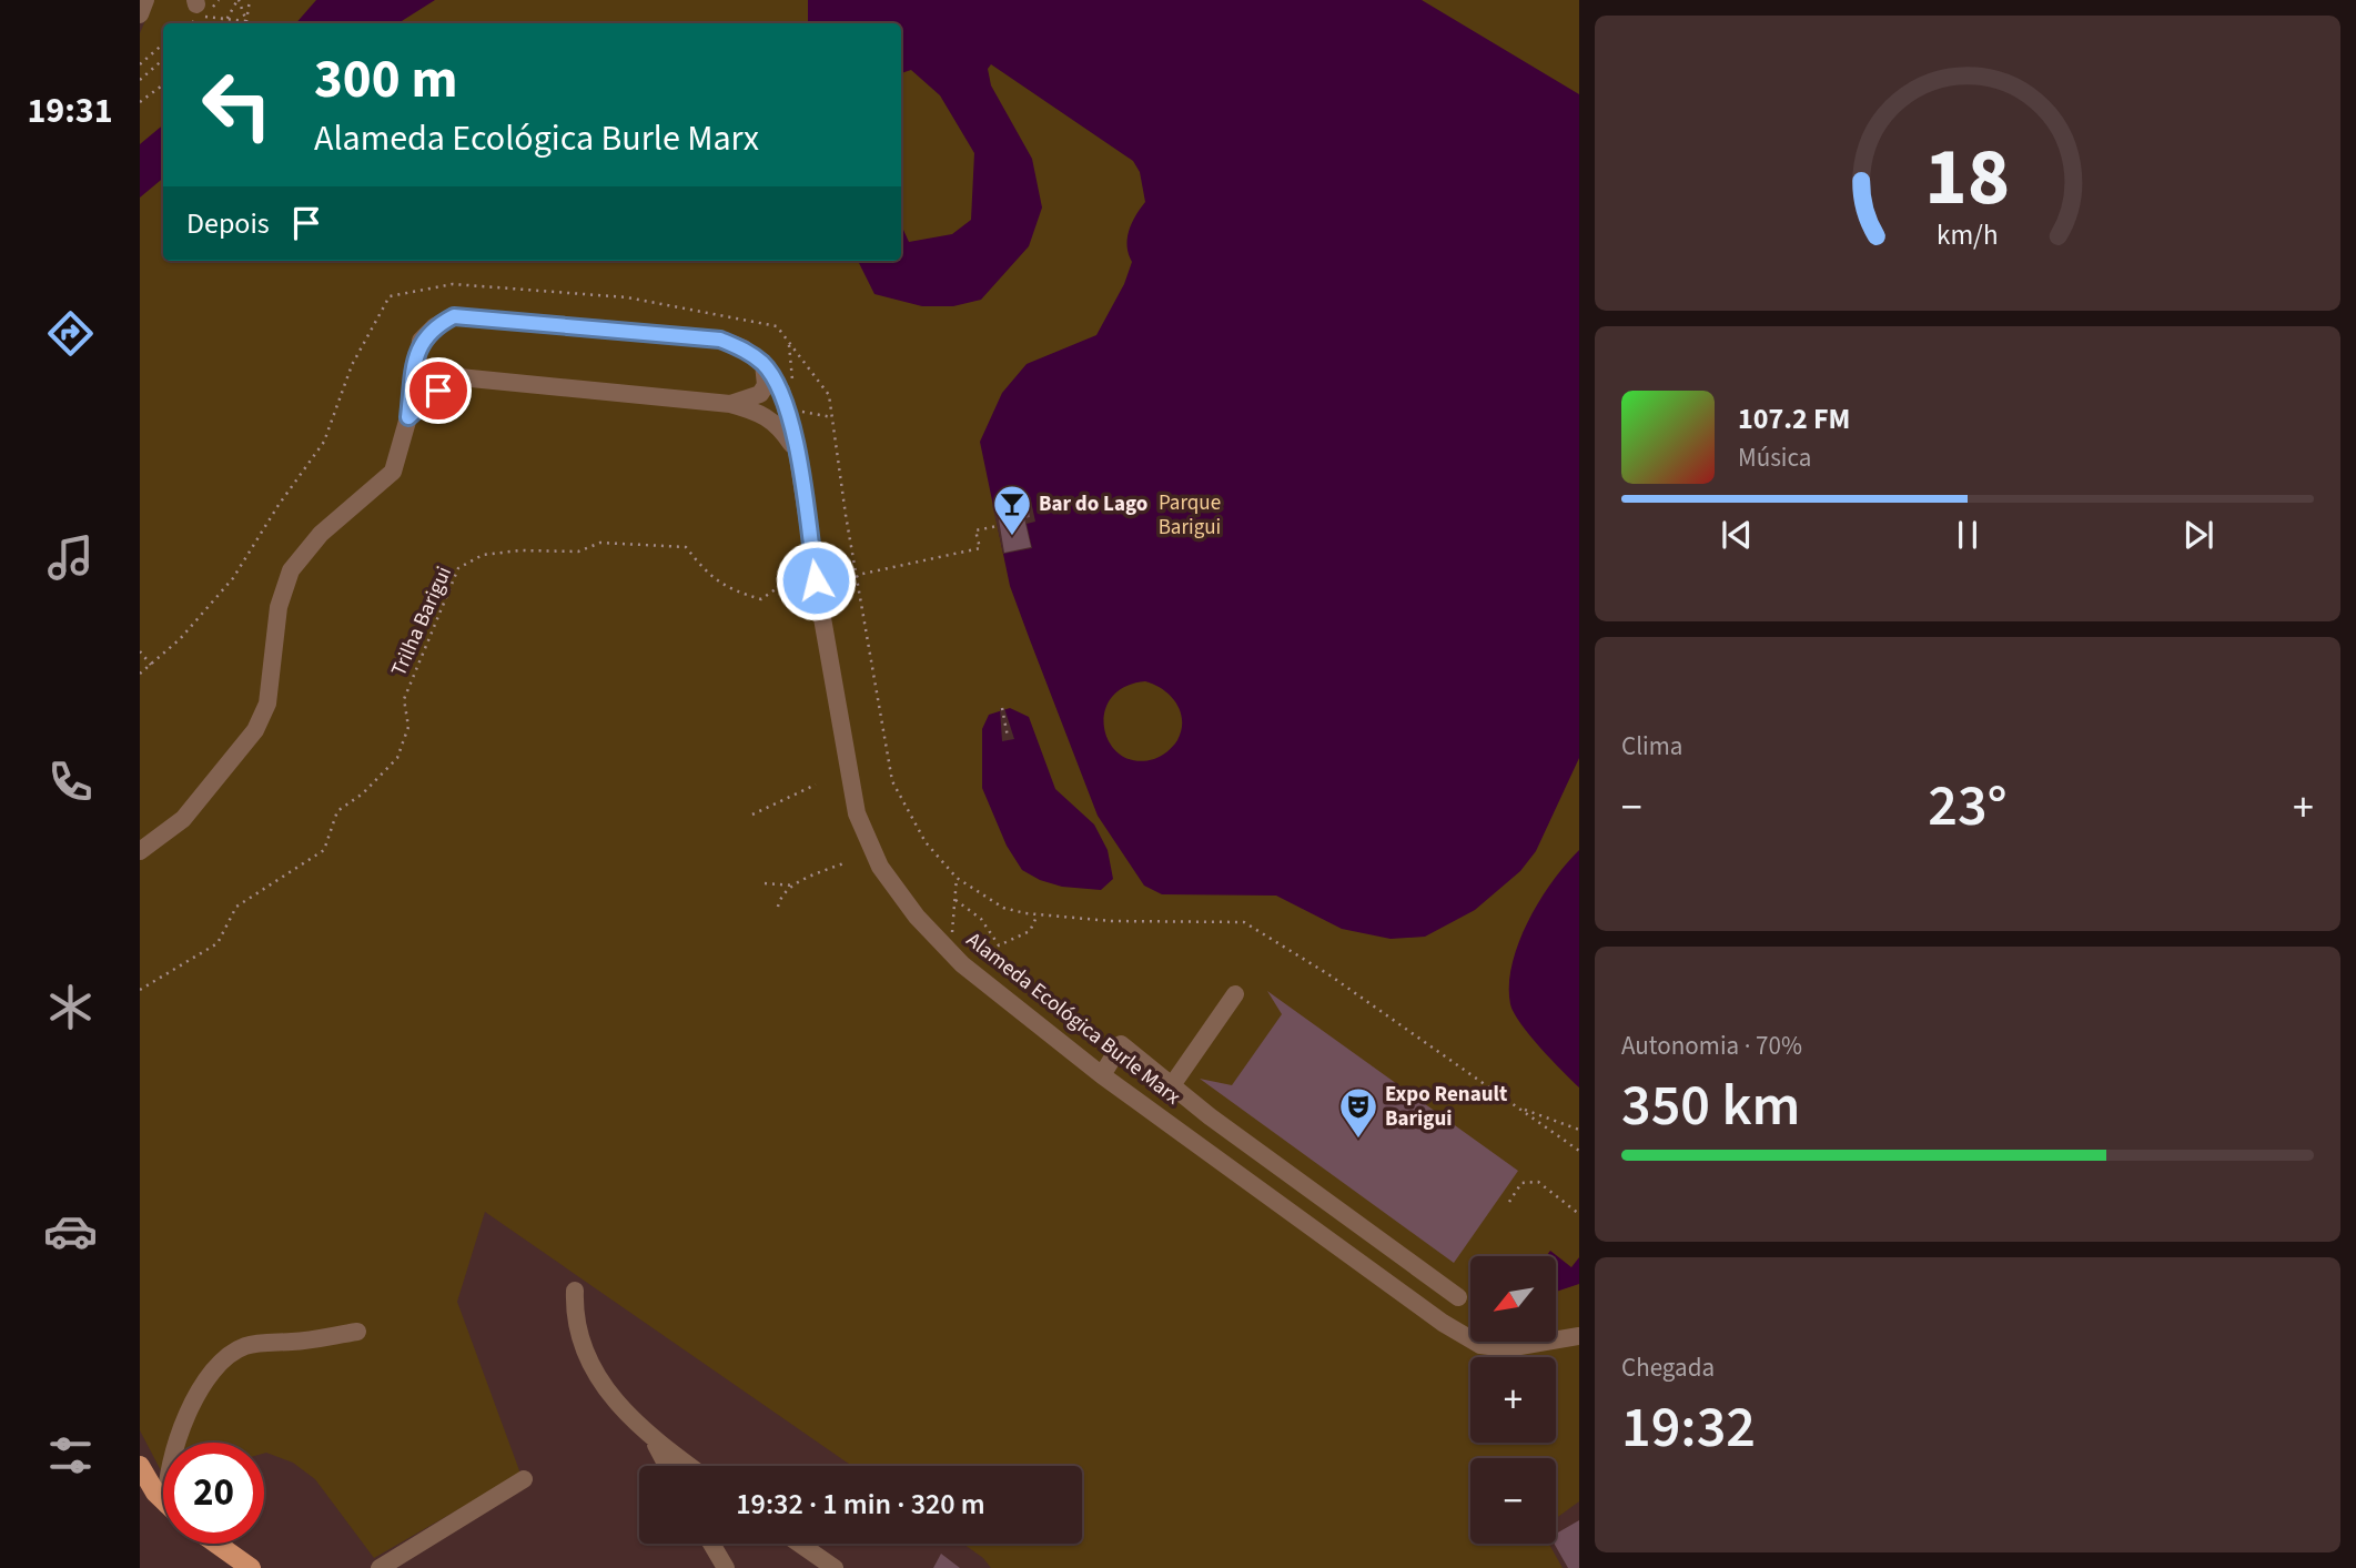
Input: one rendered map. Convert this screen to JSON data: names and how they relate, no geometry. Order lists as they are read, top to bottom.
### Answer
{
  "streets": {
    "street": ["Alameda Ecológica Burle Marx"],
    "path": ["Trilha Barigui"]
  },
  "crossings": [
    ["Trilha Barigui", "Alameda Ecológica Burle Marx"]
  ],
  "parks": ["Parque Barigui"],
  "places": {
    "bar": ["Bar do Lago"],
    "theatre": ["Expo Renault Barigui"]
  },
  "north": "bottom left",
  "page": {
    "tabs": "19:31",
    "turn": ["300 m", "Alameda Ecológica Burle Marx"],
    "then": "Depois",
    "song": ["107.2 FM", "Música"],
    "tile": [
      "Clima",
      ["Autonomia · 70%", "350 km"],
      ["Chegada", "19:32"]
    ],
    "heat": ["−", "23°", "+"],
    "map_buttons": ["+", "−"],
    "limit": "20",
    "trip": "19:32 · 1 min · 320 m",
    "gauge": ["18", "km/h"]
  }
}
